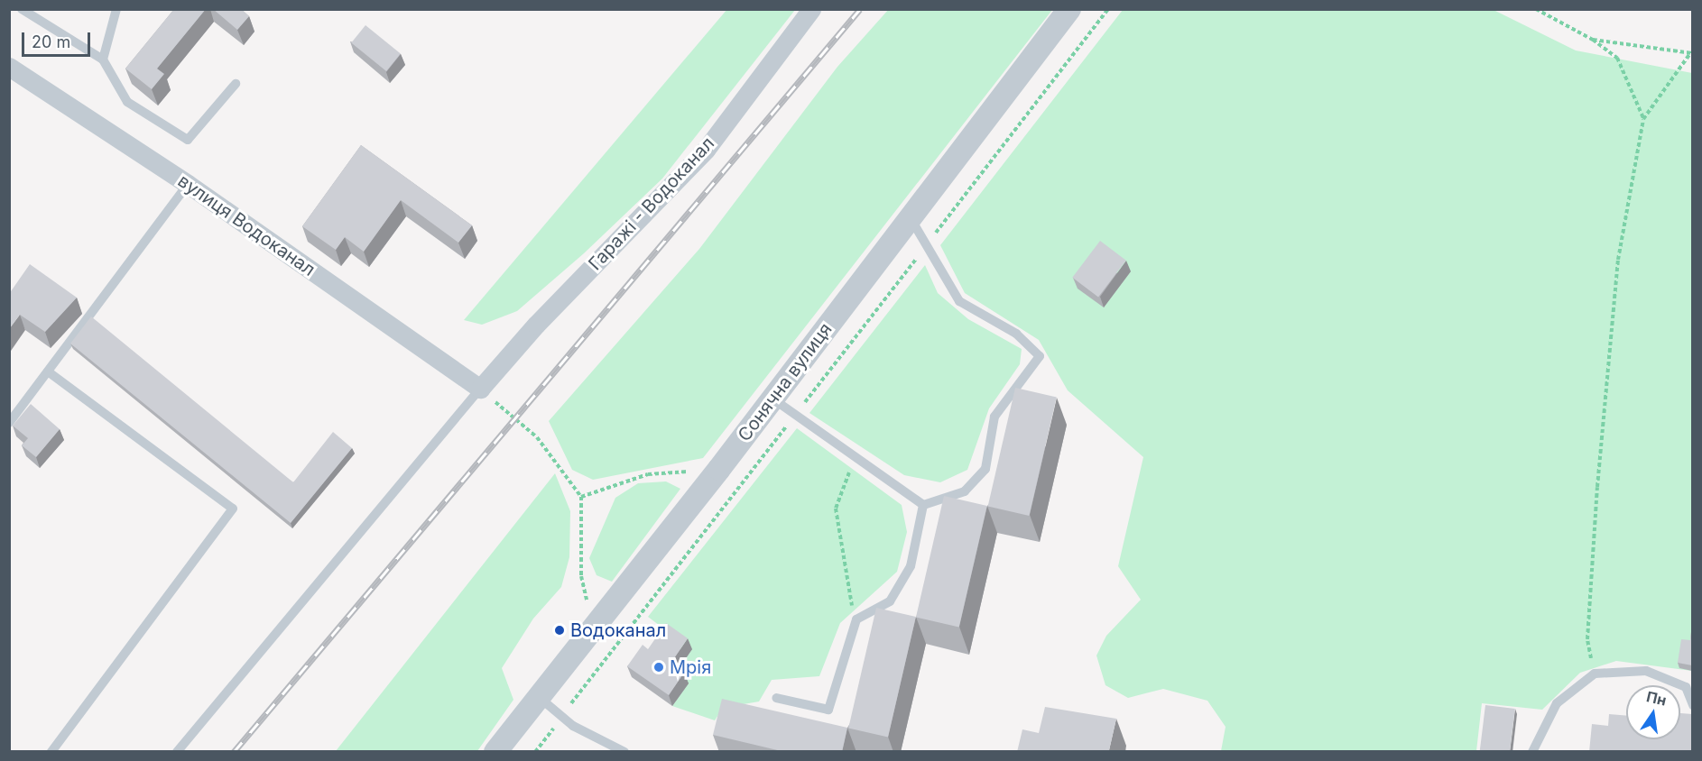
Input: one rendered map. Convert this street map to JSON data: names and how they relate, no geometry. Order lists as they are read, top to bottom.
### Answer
{
  "streets": {
    "street": ["Гаражі - Водоканал", "вулиця Водоканал", "Сонячна вулиця"]
  },
  "crossings": [
    ["Гаражі - Водоканал", "вулиця Водоканал"]
  ],
  "places": ["Водоканал", "Мрія"],
  "scale_bar": "20 m",
  "north": "top"
}
